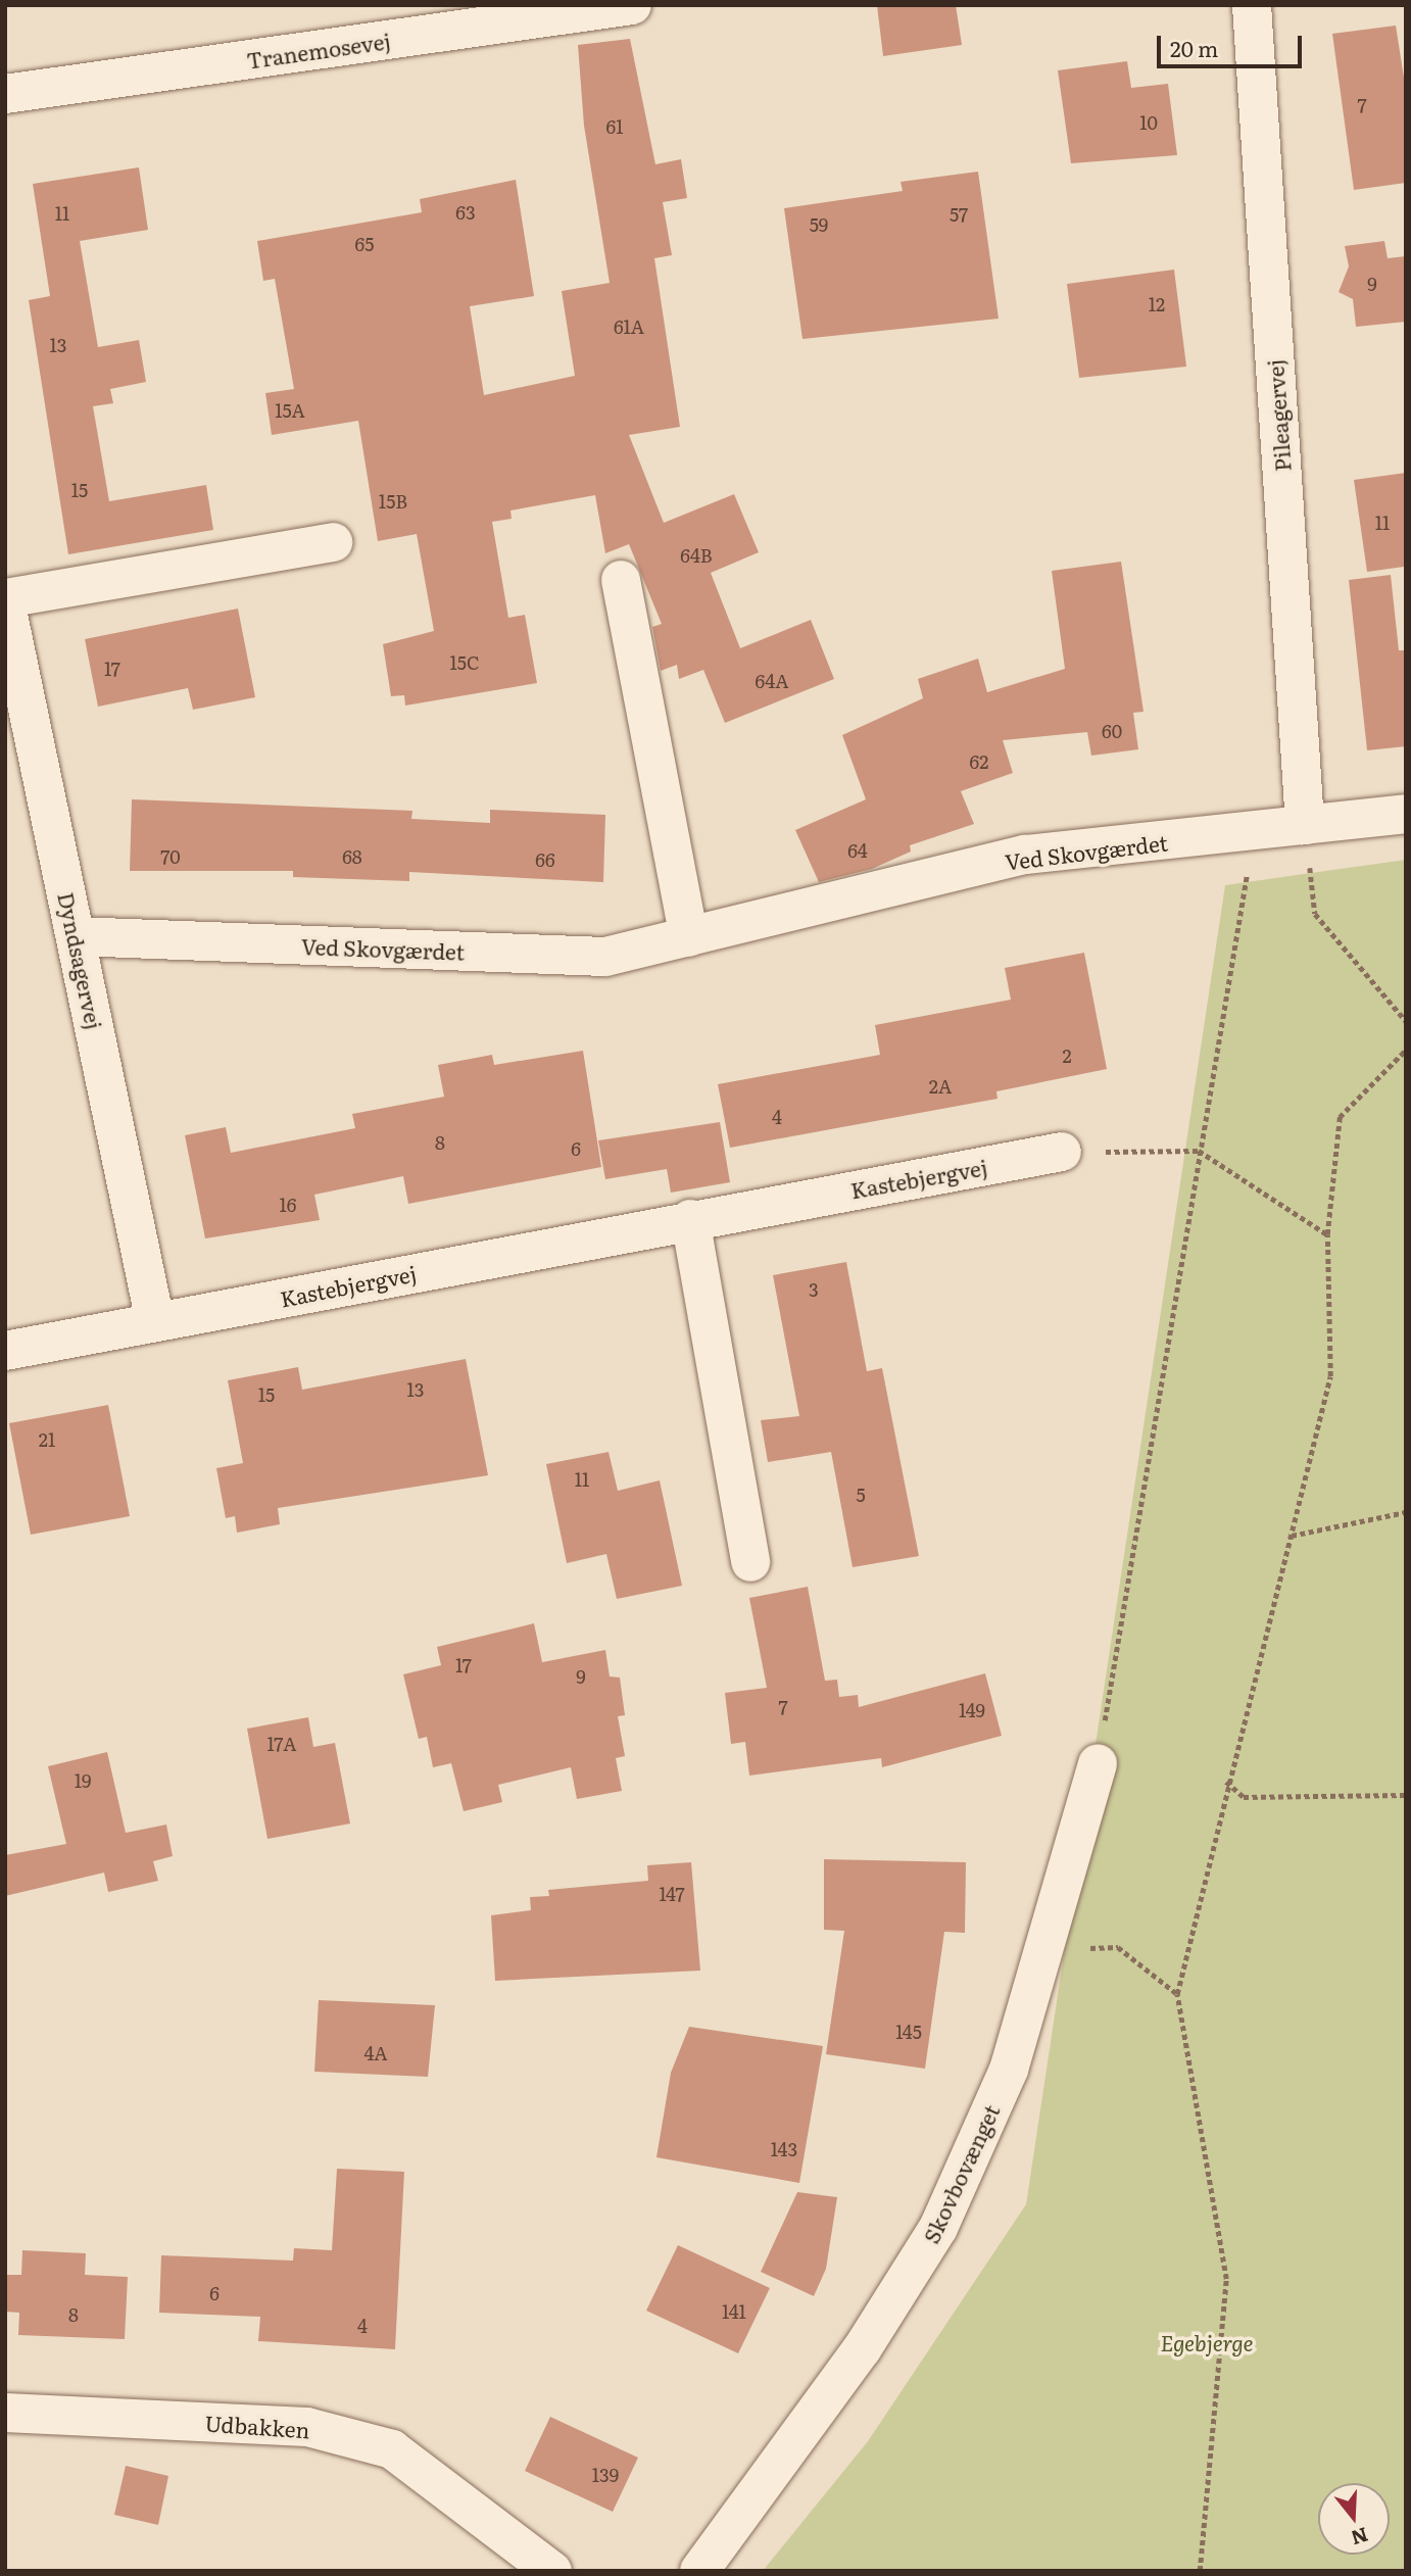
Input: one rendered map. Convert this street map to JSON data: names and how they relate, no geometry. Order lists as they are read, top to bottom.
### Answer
{
  "streets": {
    "street": [
      "Tranemosevej",
      "Pileagervej",
      "Ved Skovgærdet",
      "Dyndsagervej",
      "Kastebjergvej",
      "Skovbovænget",
      "Udbakken"
    ]
  },
  "crossings": [
    ["Pileagervej", "Ved Skovgærdet"],
    ["Ved Skovgærdet", "Dyndsagervej"],
    ["Dyndsagervej", "Kastebjergvej"]
  ],
  "parks": ["Egebjerge"],
  "house_numbers": [
    "7",
    "10",
    "61",
    "63",
    "11",
    "57",
    "59",
    "65",
    "9",
    "12",
    "61A",
    "13",
    "15A",
    "15",
    "15B",
    "11",
    "64B",
    "15C",
    "17",
    "64A",
    "60",
    "62",
    "64",
    "70",
    "68",
    "66",
    "2",
    "2A",
    "4",
    "8",
    "6",
    "16",
    "3",
    "13",
    "15",
    "21",
    "11",
    "5",
    "17",
    "9",
    "7",
    "149",
    "17A",
    "19",
    "147",
    "145",
    "4A",
    "143",
    "6",
    "141",
    "8",
    "4",
    "139"
  ],
  "scale_bar": "20 m",
  "north": "bottom"
}
